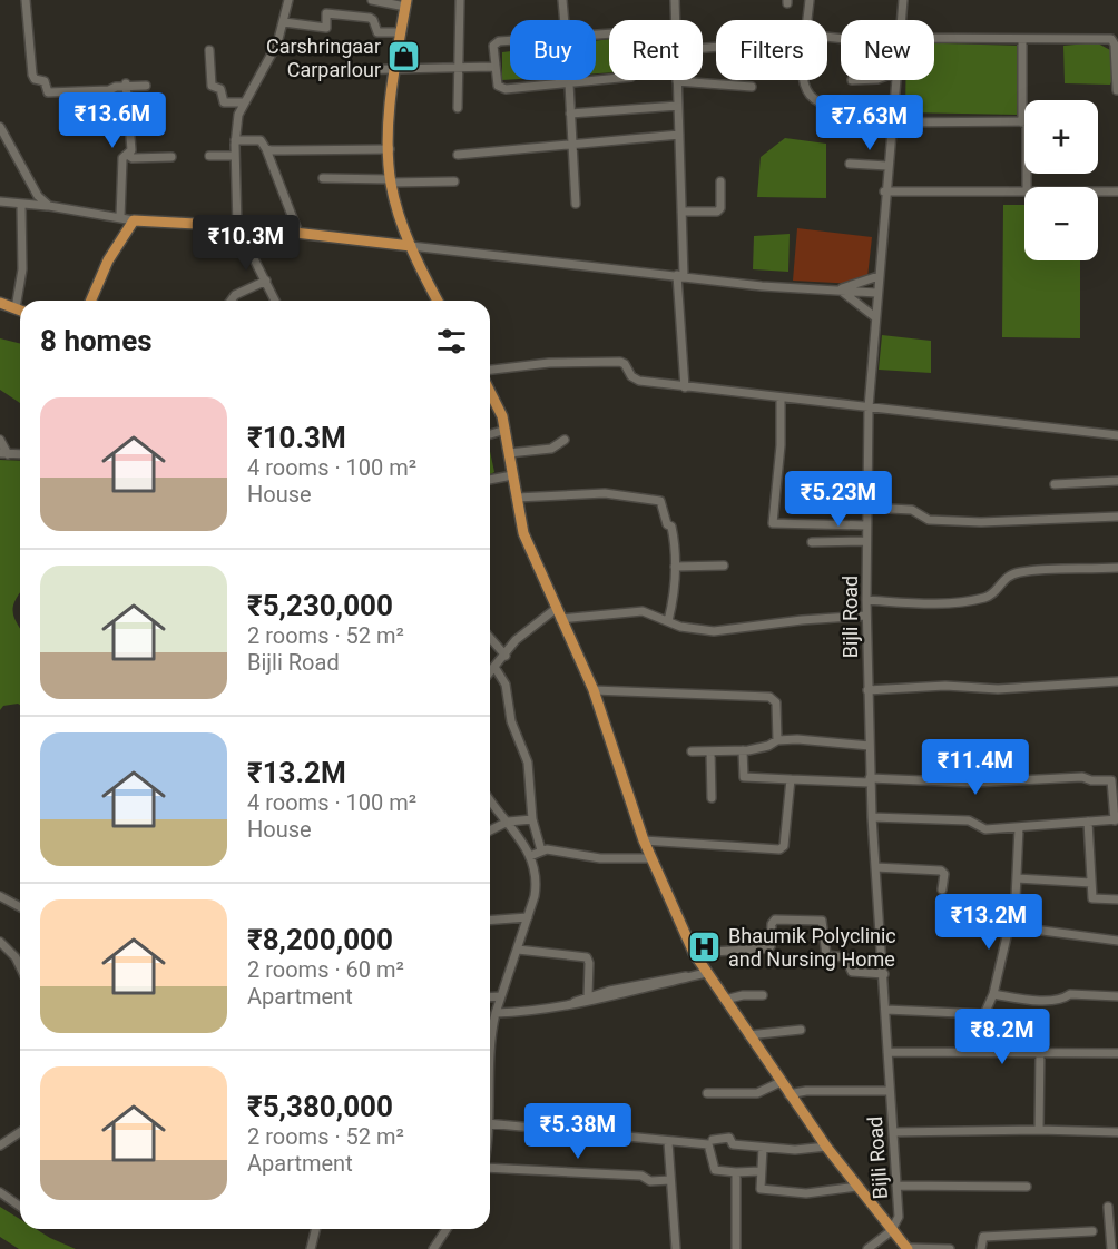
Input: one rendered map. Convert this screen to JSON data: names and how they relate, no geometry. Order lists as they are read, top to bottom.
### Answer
{
  "streets": {
    "street": ["Bijli Road"]
  },
  "places": {
    "shop": ["Carshringaar Carparlour"],
    "hospital": ["Bhaumik Polyclinic and Nursing Home"]
  },
  "page": {
    "chip": [
      "Buy",
      "Rent",
      "Filters",
      "New"
    ],
    "price": [
      "₹13.6M",
      "₹7.63M",
      "₹10.3M",
      "₹5.23M",
      "₹11.4M",
      "₹13.2M",
      "₹8.2M",
      "₹5.38M"
    ],
    "map_buttons": ["+", "−"],
    "heading": "8 homes",
    "list": [
      {
        "name": "₹10.3M",
        "note": "4 rooms · 100 m² · House"
      },
      {
        "name": "₹5,230,000",
        "note": "2 rooms · 52 m² · Bijli Road"
      },
      {
        "name": "₹13.2M",
        "note": "4 rooms · 100 m² · House"
      },
      {
        "name": "₹8,200,000",
        "note": "2 rooms · 60 m² · Apartment"
      },
      {
        "name": "₹5,380,000",
        "note": "2 rooms · 52 m² · Apartment"
      }
    ]
  }
}
